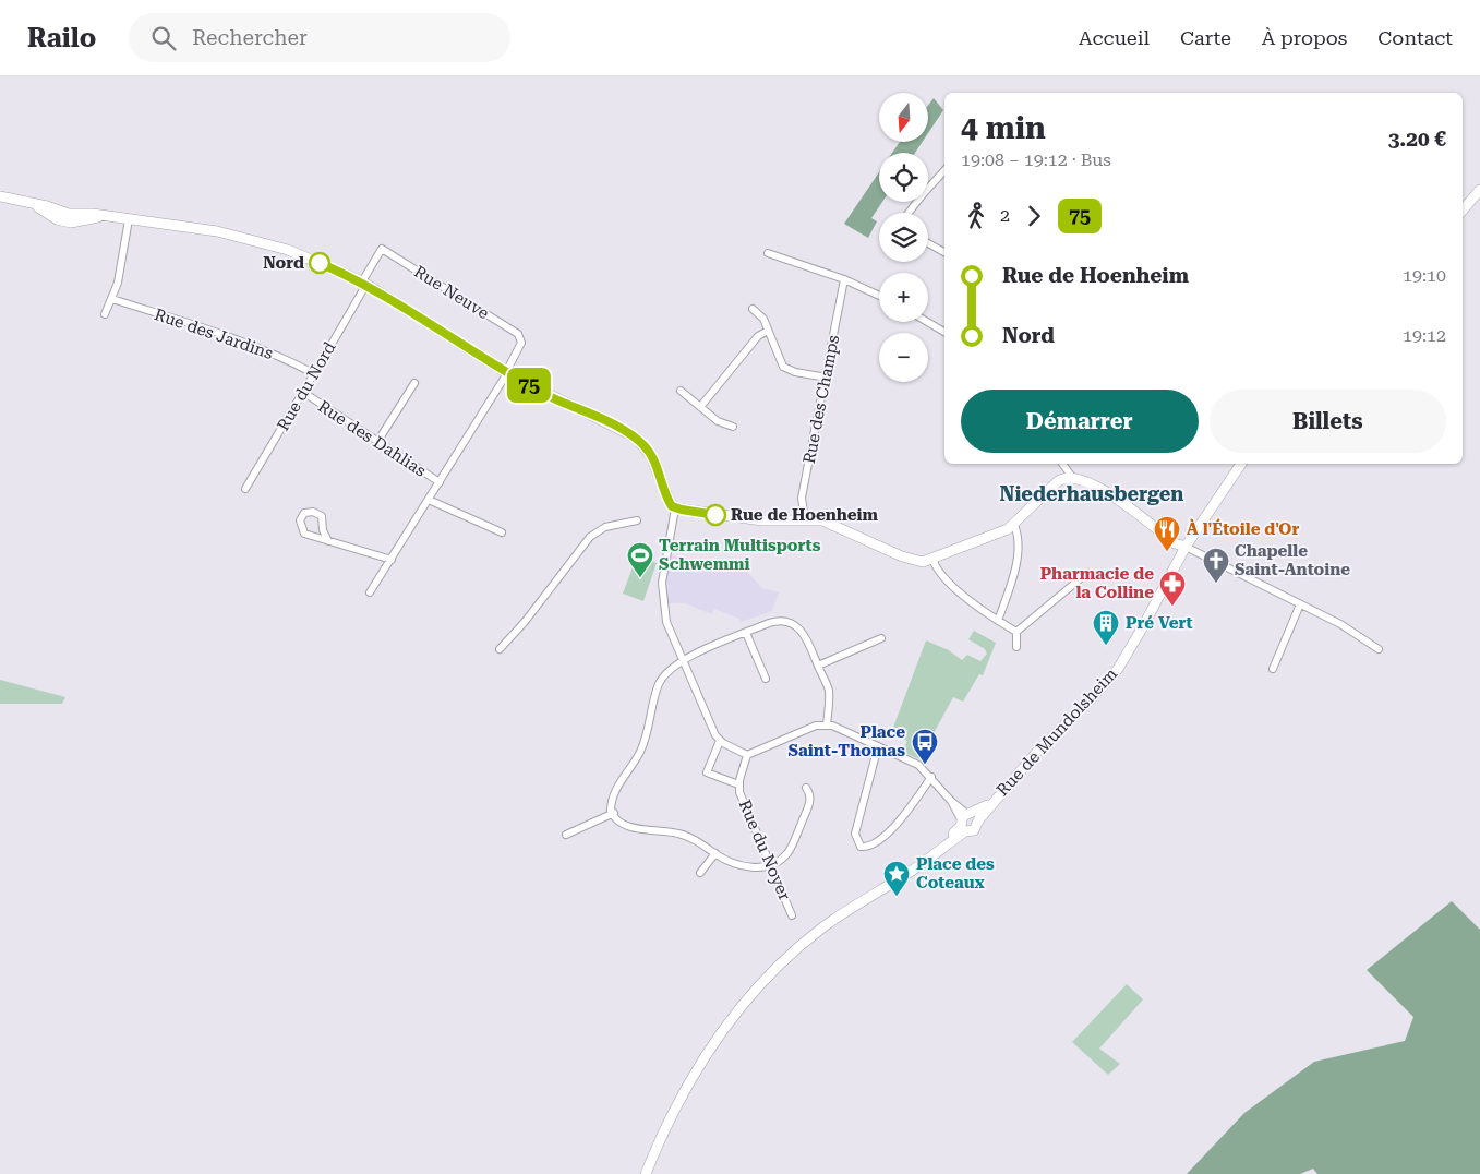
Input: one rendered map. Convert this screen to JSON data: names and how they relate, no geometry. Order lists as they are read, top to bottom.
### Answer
{
  "streets": {
    "street": [
      "Rue Neuve",
      "Rue des Jardins",
      "Rue du Nord",
      "Rue des Champs",
      "Rue des Dahlias",
      "Rue de Mundolsheim",
      "Rue du Noyer"
    ]
  },
  "crossings": [
    ["Rue Neuve", "Rue du Nord"],
    ["Rue des Jardins", "Rue du Nord"],
    ["Rue du Nord", "Rue des Dahlias"]
  ],
  "districts": ["Niederhausbergen"],
  "places": {
    "other": ["Nord", "Rue de Hoenheim"],
    "restaurant": ["À l'Étoile d'Or"],
    "sports": ["Terrain Multisports Schwemmi"],
    "church": ["Chapelle Saint-Antoine"],
    "pharmacy": ["Pharmacie de la Colline"],
    "building": ["Pré Vert"],
    "bus stop": ["Place Saint-Thomas"],
    "place": ["Place des Coteaux"]
  },
  "lines": ["bus line 75"],
  "north": "bottom",
  "page": {
    "header": "Railo",
    "search": "Rechercher",
    "nav": [
      "Accueil",
      "Carte",
      "À propos",
      "Contact"
    ],
    "on_map": "75",
    "map_buttons": ["+", "−"],
    "heading": ["4 min", "19:08 – 19:12 · Bus", "3.20 €"],
    "legs": ["2", "75"],
    "list": [
      {
        "name": "Rue de Hoenheim",
        "value": "19:10"
      },
      {
        "name": "Nord",
        "value": "19:12"
      }
    ],
    "buttons": ["Démarrer", "Billets"]
  }
}
